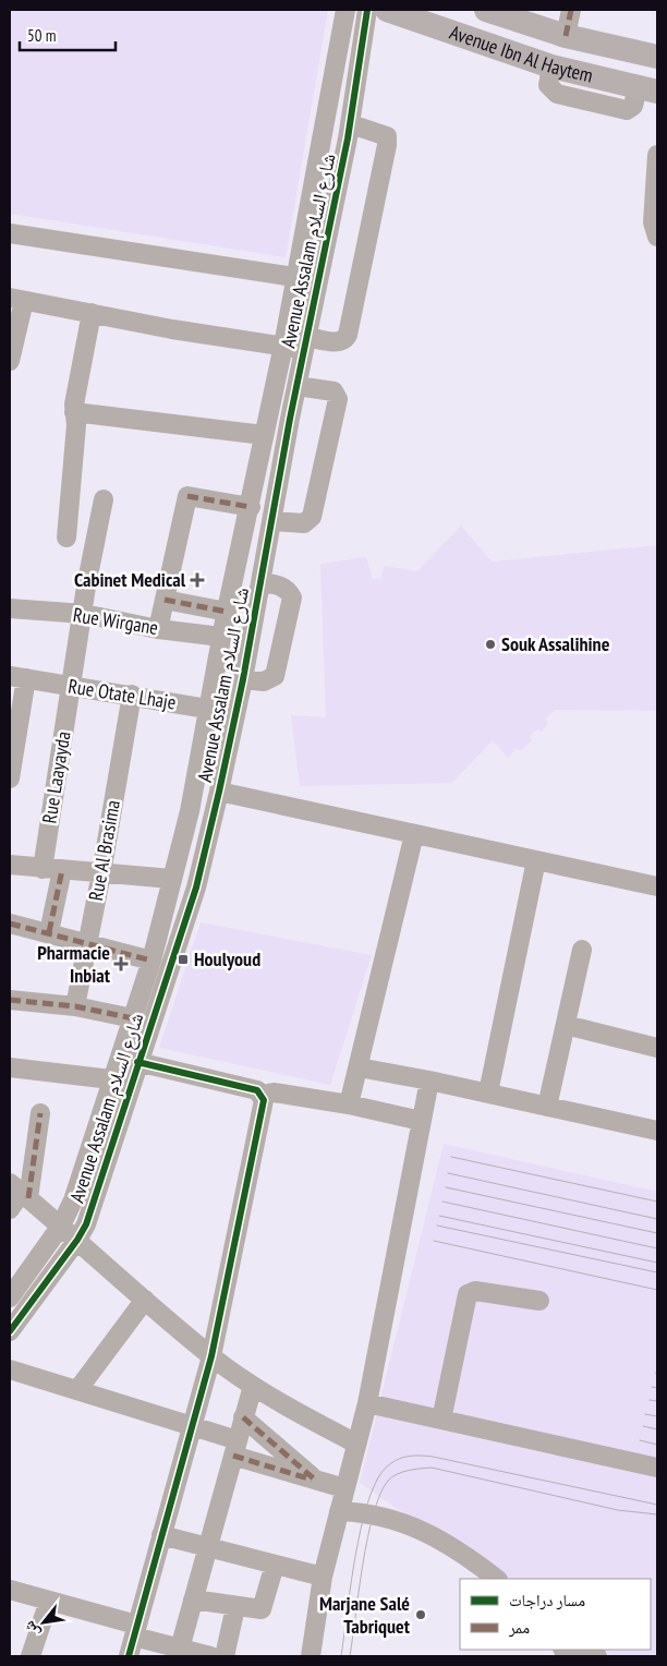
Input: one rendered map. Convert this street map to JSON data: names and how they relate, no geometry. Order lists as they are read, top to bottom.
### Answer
{
  "streets": {
    "main road": ["Avenue Ibn Al Haytem"],
    "street": [
      "Avenue Assalam شارع السلام",
      "Rue Wirgane",
      "Rue Otate Lhaje",
      "Rue Laayayda",
      "Rue Al Brasima"
    ]
  },
  "crossings": [
    ["Avenue Assalam شارع السلام", "Rue Wirgane"],
    ["Avenue Assalam شارع السلام", "Rue Otate Lhaje"],
    ["Rue Wirgane", "Rue Laayayda"],
    ["Rue Otate Lhaje", "Rue Laayayda"],
    ["Rue Otate Lhaje", "Rue Al Brasima"]
  ],
  "places": {
    "health": ["Cabinet Medical", "Pharmacie Inbiat"],
    "other": ["Souk Assalihine", "Marjane Salé Tabriquet"],
    "transit": ["Houlyoud"]
  },
  "legend": ["مسار دراجات", "ممر"],
  "scale_bar": "50 m",
  "north": "bottom left"
}
